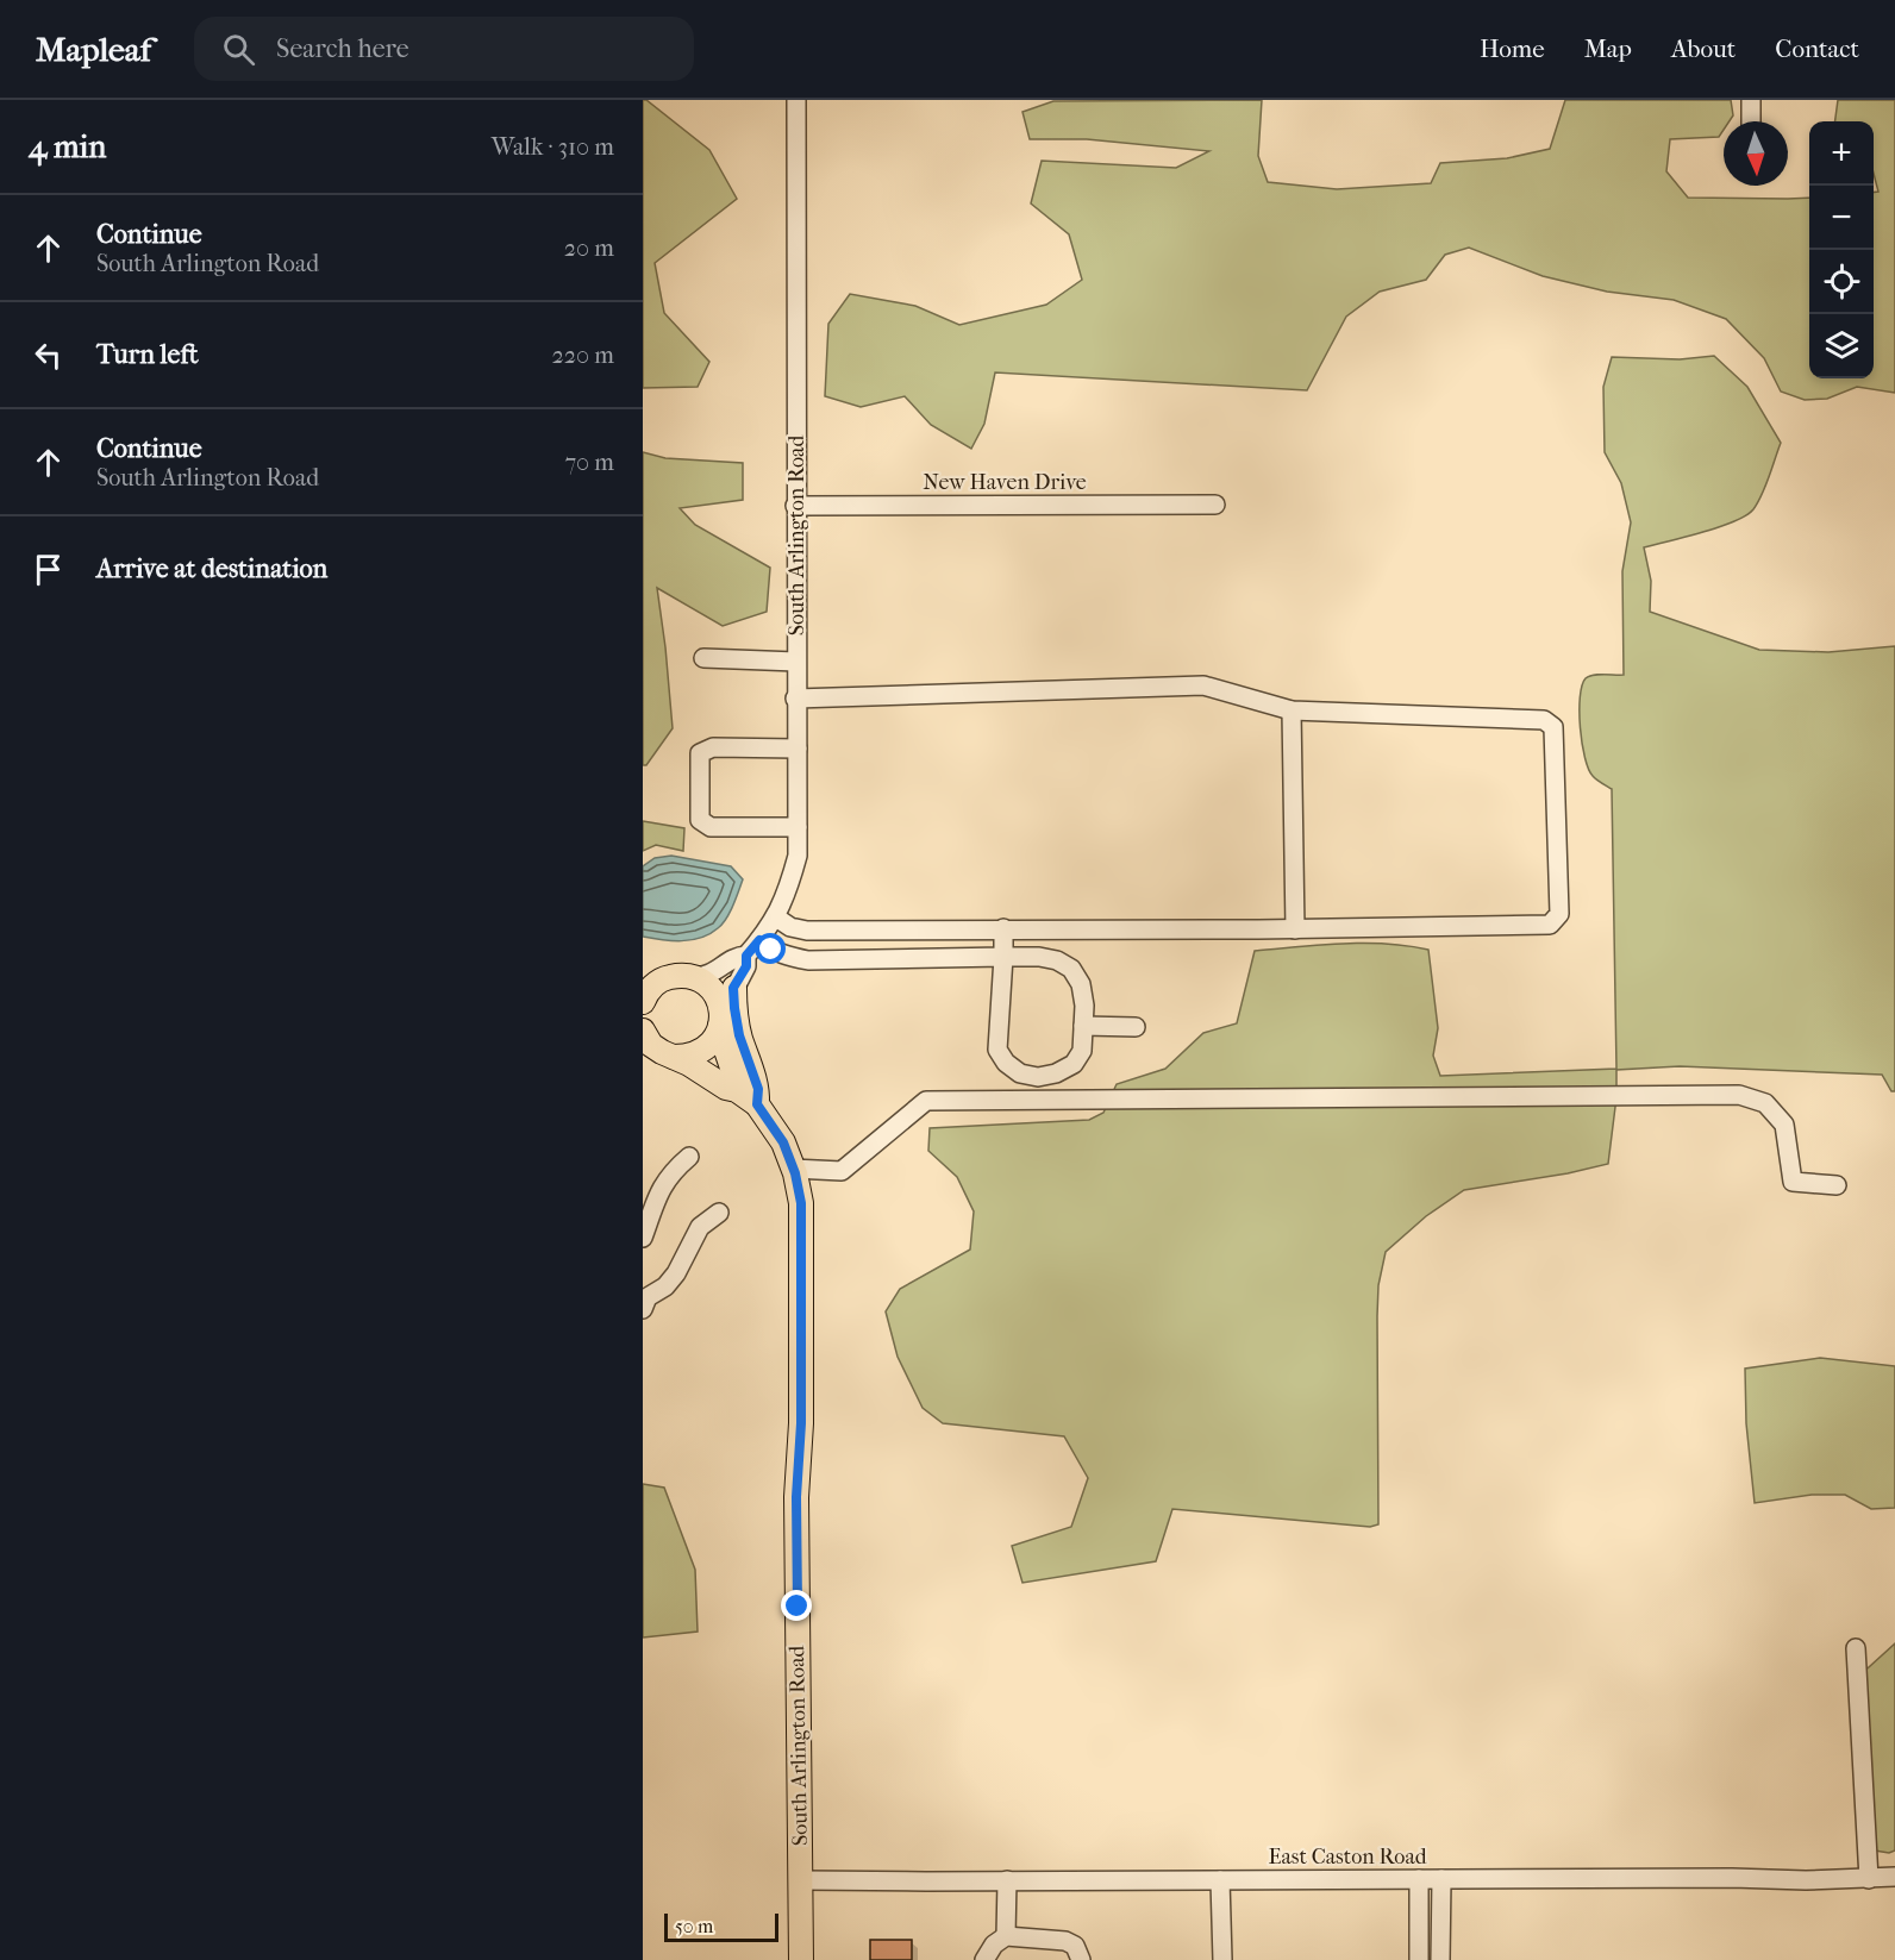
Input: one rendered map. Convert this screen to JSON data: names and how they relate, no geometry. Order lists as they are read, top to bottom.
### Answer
{
  "streets": {
    "main road": ["South Arlington Road"],
    "street": ["New Haven Drive", "East Caston Road"]
  },
  "crossings": [
    ["New Haven Drive", "South Arlington Road"],
    ["South Arlington Road", "East Caston Road"]
  ],
  "scale_bar": "50 m",
  "north": "bottom",
  "page": {
    "header": "Mapleaf",
    "search": "Search here",
    "nav": [
      "Home",
      "Map",
      "About",
      "Contact"
    ],
    "heading": ["4 min", "Walk · 310 m"],
    "map_buttons": ["+", "−"],
    "list": [
      ["Continue", "South Arlington Road", "20 m"],
      ["Turn left", "220 m"],
      ["Continue", "South Arlington Road", "70 m"],
      "Arrive at destination"
    ],
    "scale": "50 m"
  }
}
